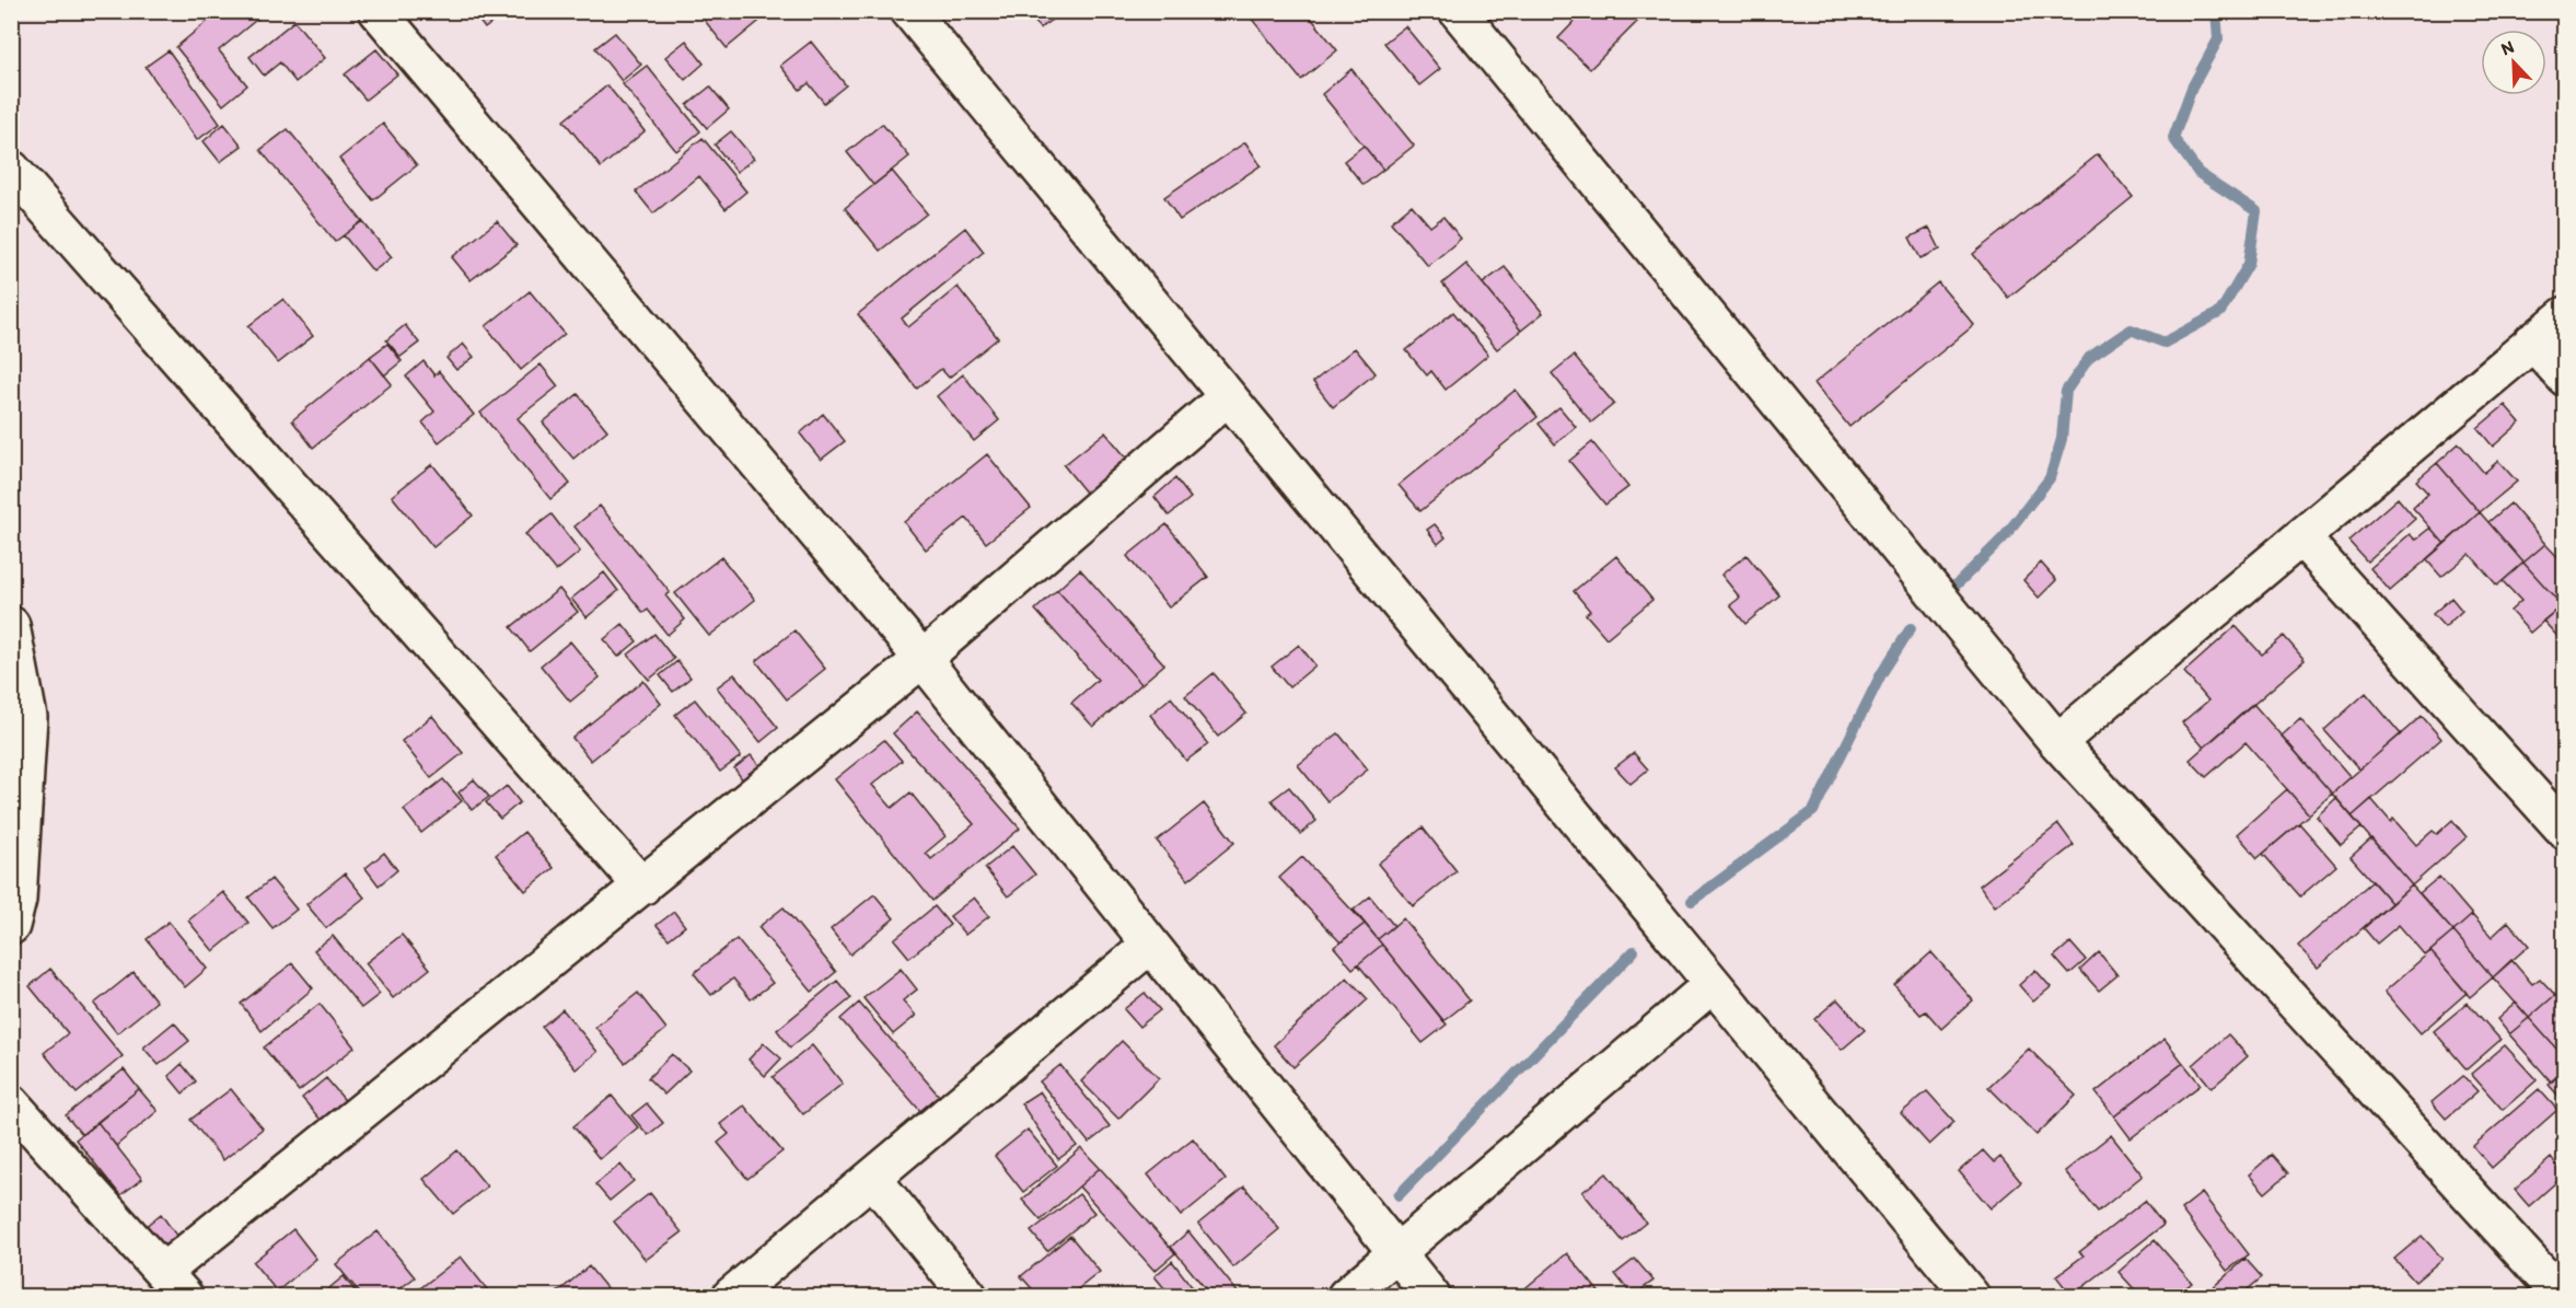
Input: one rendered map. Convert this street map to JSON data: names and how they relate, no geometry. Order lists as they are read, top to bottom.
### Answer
{
  "north": "top left"
}
